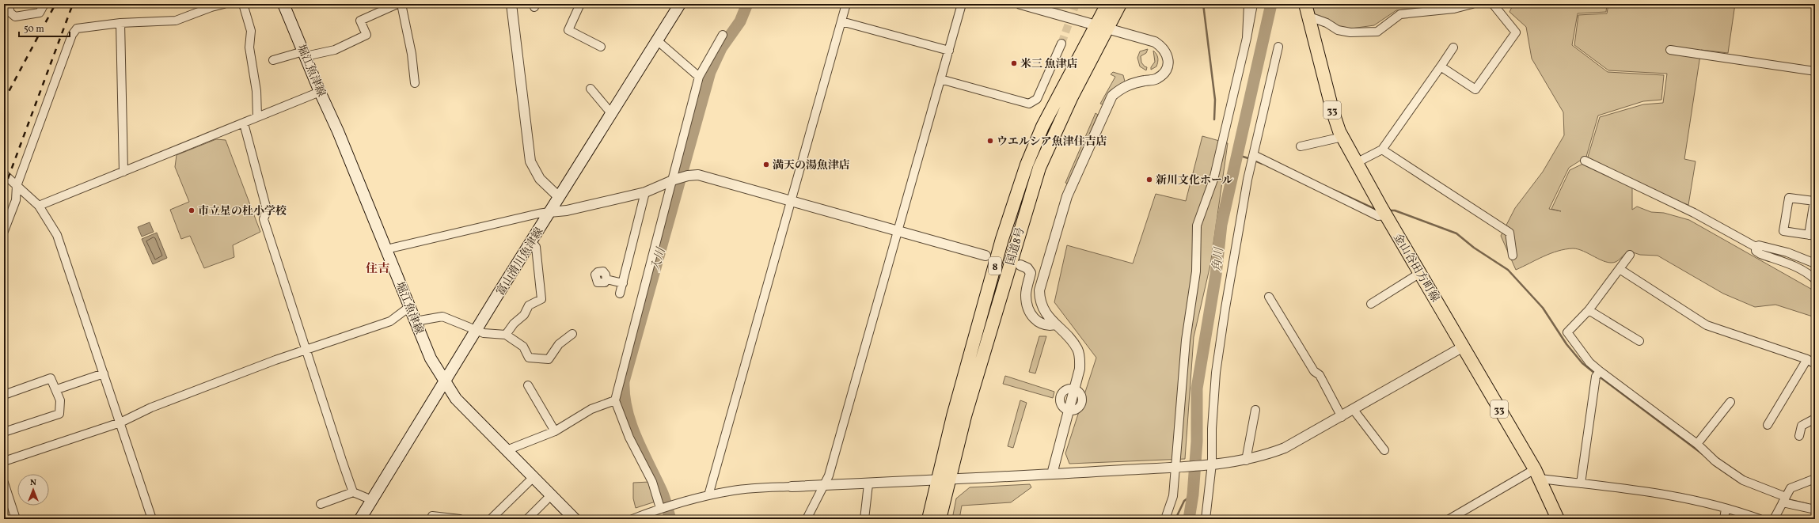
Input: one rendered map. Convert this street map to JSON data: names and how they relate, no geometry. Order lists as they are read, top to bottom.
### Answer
{
  "streets": {
    "main road": [
      "堀江魚津線",
      "33",
      "国道8号",
      "富山滑川魚津線",
      "8",
      "金山谷田方町線"
    ]
  },
  "crossings": [
    ["堀江魚津線", "富山滑川魚津線"]
  ],
  "districts": ["住吉"],
  "water": ["入川", "角川"],
  "places": [
    "米三 魚津店",
    "ウエルシア魚津住吉店",
    "満天の湯魚津店",
    "新川文化ホール",
    "市立星の杜小学校"
  ],
  "scale_bar": "50 m",
  "north": "top"
}
